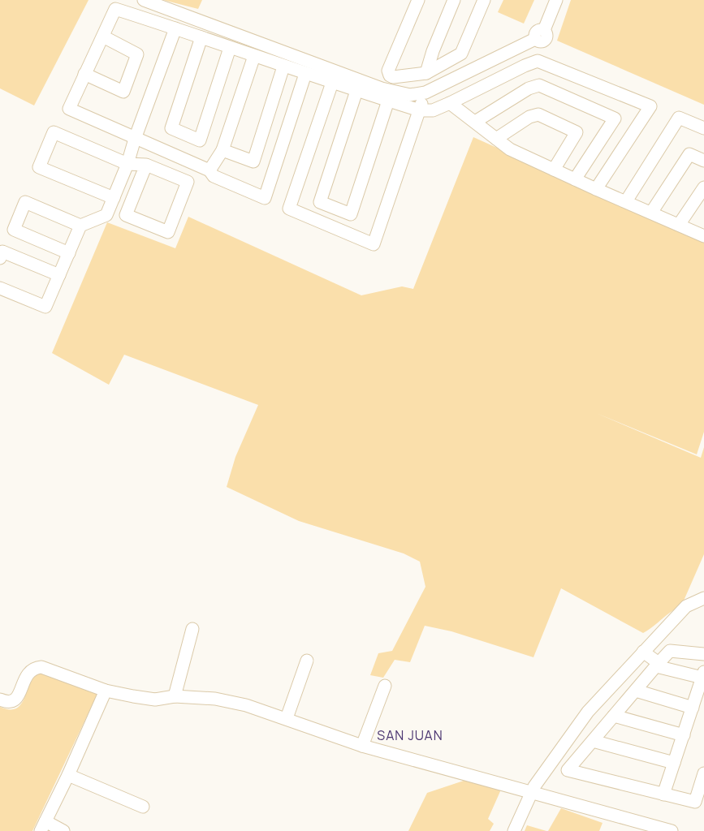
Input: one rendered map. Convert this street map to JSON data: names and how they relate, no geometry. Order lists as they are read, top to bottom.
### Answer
{
  "districts": ["SAN JUAN"]
}
